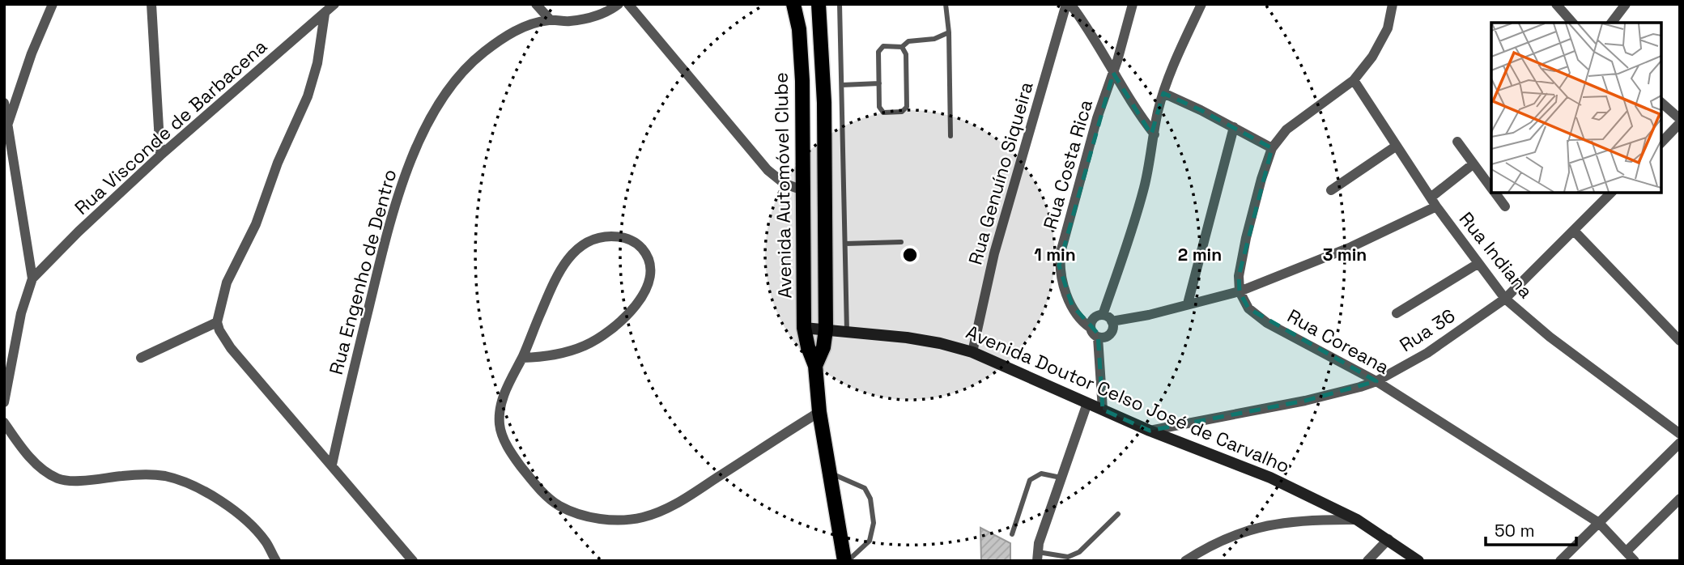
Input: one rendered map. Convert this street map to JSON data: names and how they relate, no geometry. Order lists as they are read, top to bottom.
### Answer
{
  "streets": {
    "main road": ["Avenida Automóvel Clube"],
    "street": [
      "Rua Visconde de Barbacena",
      "Rua Costa Rica",
      "Rua Genuíno Siqueira",
      "Rua Indiana",
      "Rua Engenho de Dentro",
      "Rua 36",
      "Rua Coreana",
      "Avenida Doutor Celso José de Carvalho"
    ]
  },
  "crossings": [
    ["Rua Genuíno Siqueira", "Avenida Doutor Celso José de Carvalho"],
    ["Avenida Automóvel Clube", "Avenida Doutor Celso José de Carvalho"],
    ["Rua Indiana", "Rua 36"],
    ["Rua 36", "Rua Coreana"],
    ["Rua 36", "Avenida Doutor Celso José de Carvalho"]
  ],
  "scale_bar": "50 m",
  "rings": ["1 min", "2 min", "3 min"]
}
